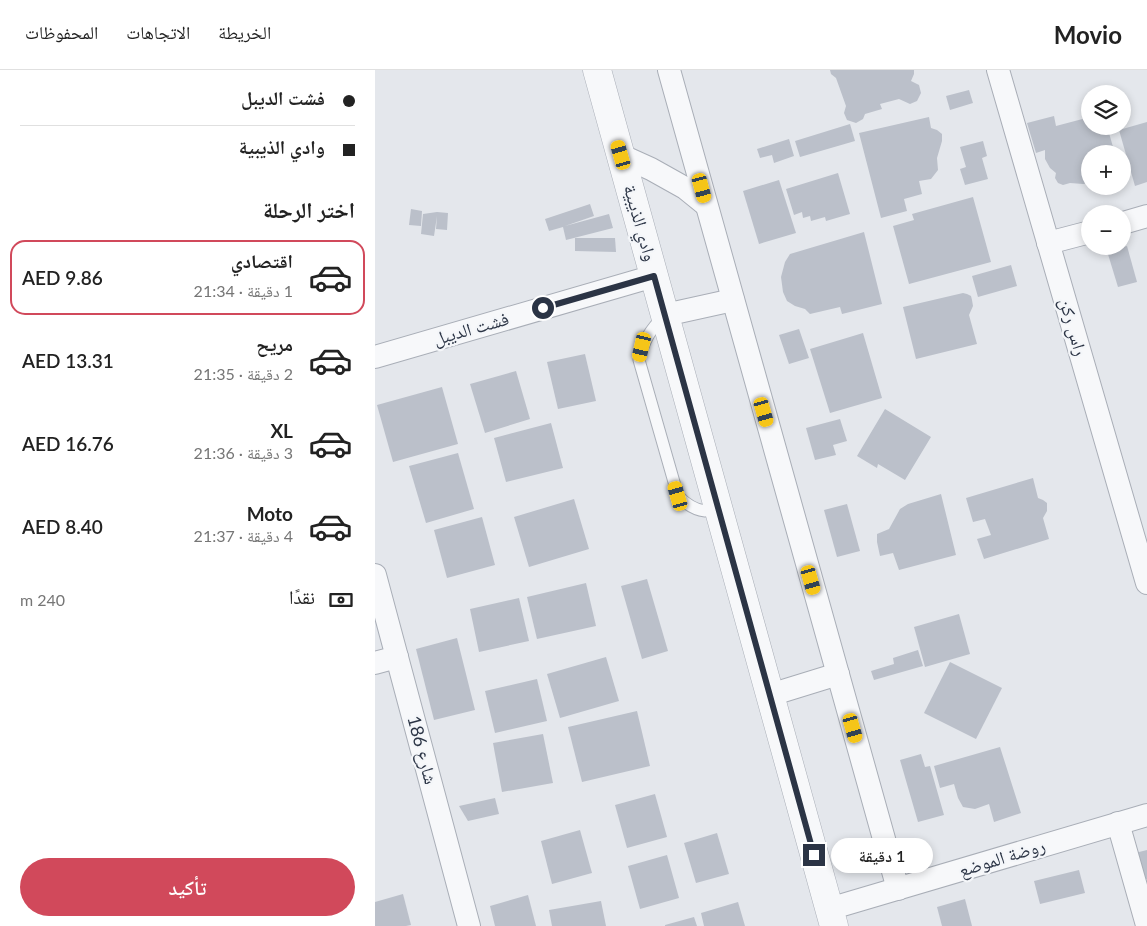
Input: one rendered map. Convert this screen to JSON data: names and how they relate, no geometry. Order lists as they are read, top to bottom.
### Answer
{
  "streets": {
    "street": [
      "وادي الذيبية",
      "راس ركن",
      "فشت الديبل",
      "شارع 186",
      "روضة الموضع"
    ]
  },
  "crossings": [
    ["وادي الذيبية", "فشت الديبل"],
    ["وادي الذيبية", "روضة الموضع"]
  ],
  "page": {
    "header": "Movio",
    "nav": ["الخريطة", "الاتجاهات", "المحفوظات"],
    "banner": ["فشت الديبل", "وادي الذيبية"],
    "map_buttons": ["+", "−"],
    "heading": "اختر الرحلة",
    "list": [
      {
        "name": "اقتصادي",
        "note": "1 دقيقة · 21:34",
        "value": "AED 9.86"
      },
      {
        "name": "مريح",
        "note": "2 دقيقة · 21:35",
        "value": "AED 13.31"
      },
      {
        "name": "XL",
        "note": "3 دقيقة · 21:36",
        "value": "AED 16.76"
      },
      {
        "name": "Moto",
        "note": "4 دقيقة · 21:37",
        "value": "AED 8.40"
      }
    ],
    "pay": ["نقدًا", "240 m"],
    "bubble": "1 دقيقة",
    "buttons": "تأكيد"
  }
}
